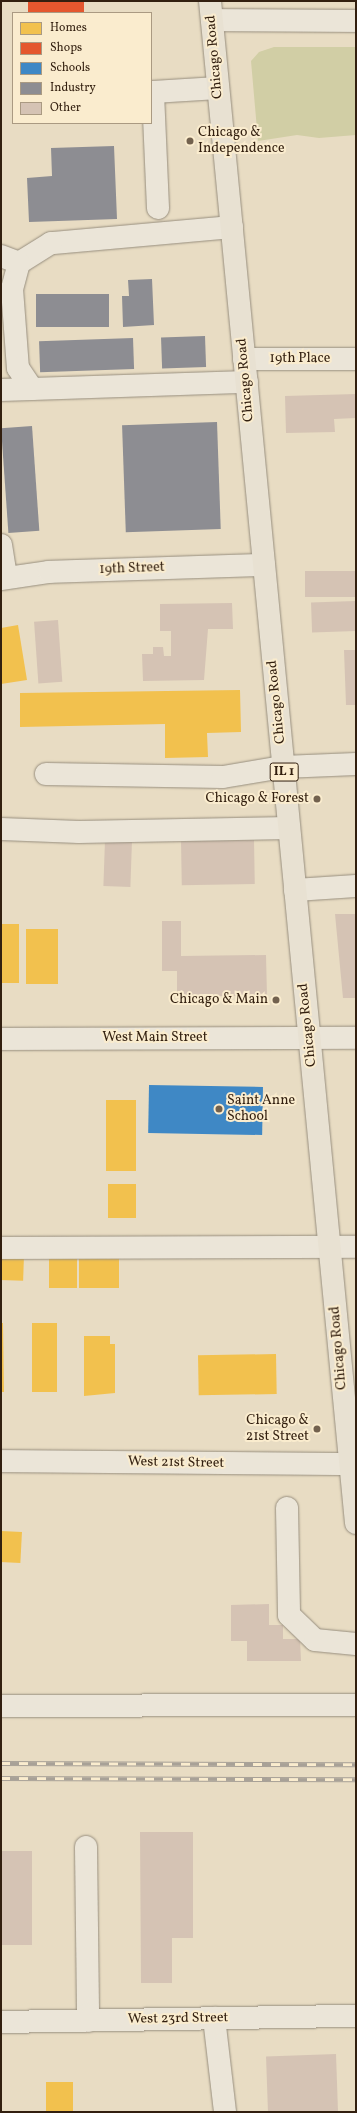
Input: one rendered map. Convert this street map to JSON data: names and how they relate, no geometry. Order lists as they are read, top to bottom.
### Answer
{
  "streets": {
    "main road": ["Chicago Road", "IL 1"],
    "street": [
      "19th Place",
      "19th Street",
      "West Main Street",
      "West 21st Street",
      "West 23rd Street"
    ]
  },
  "crossings": [
    ["Chicago Road", "19th Place"],
    ["Chicago Road", "19th Street"],
    ["Chicago Road", "West Main Street"],
    ["Chicago Road", "West 21st Street"]
  ],
  "places": [
    "Chicago & Independence",
    "Chicago & Forest",
    "Chicago & Main",
    "Saint Anne School",
    "Chicago & 21st Street"
  ],
  "legend": [
    "Homes",
    "Shops",
    "Schools",
    "Industry",
    "Other"
  ]
}
